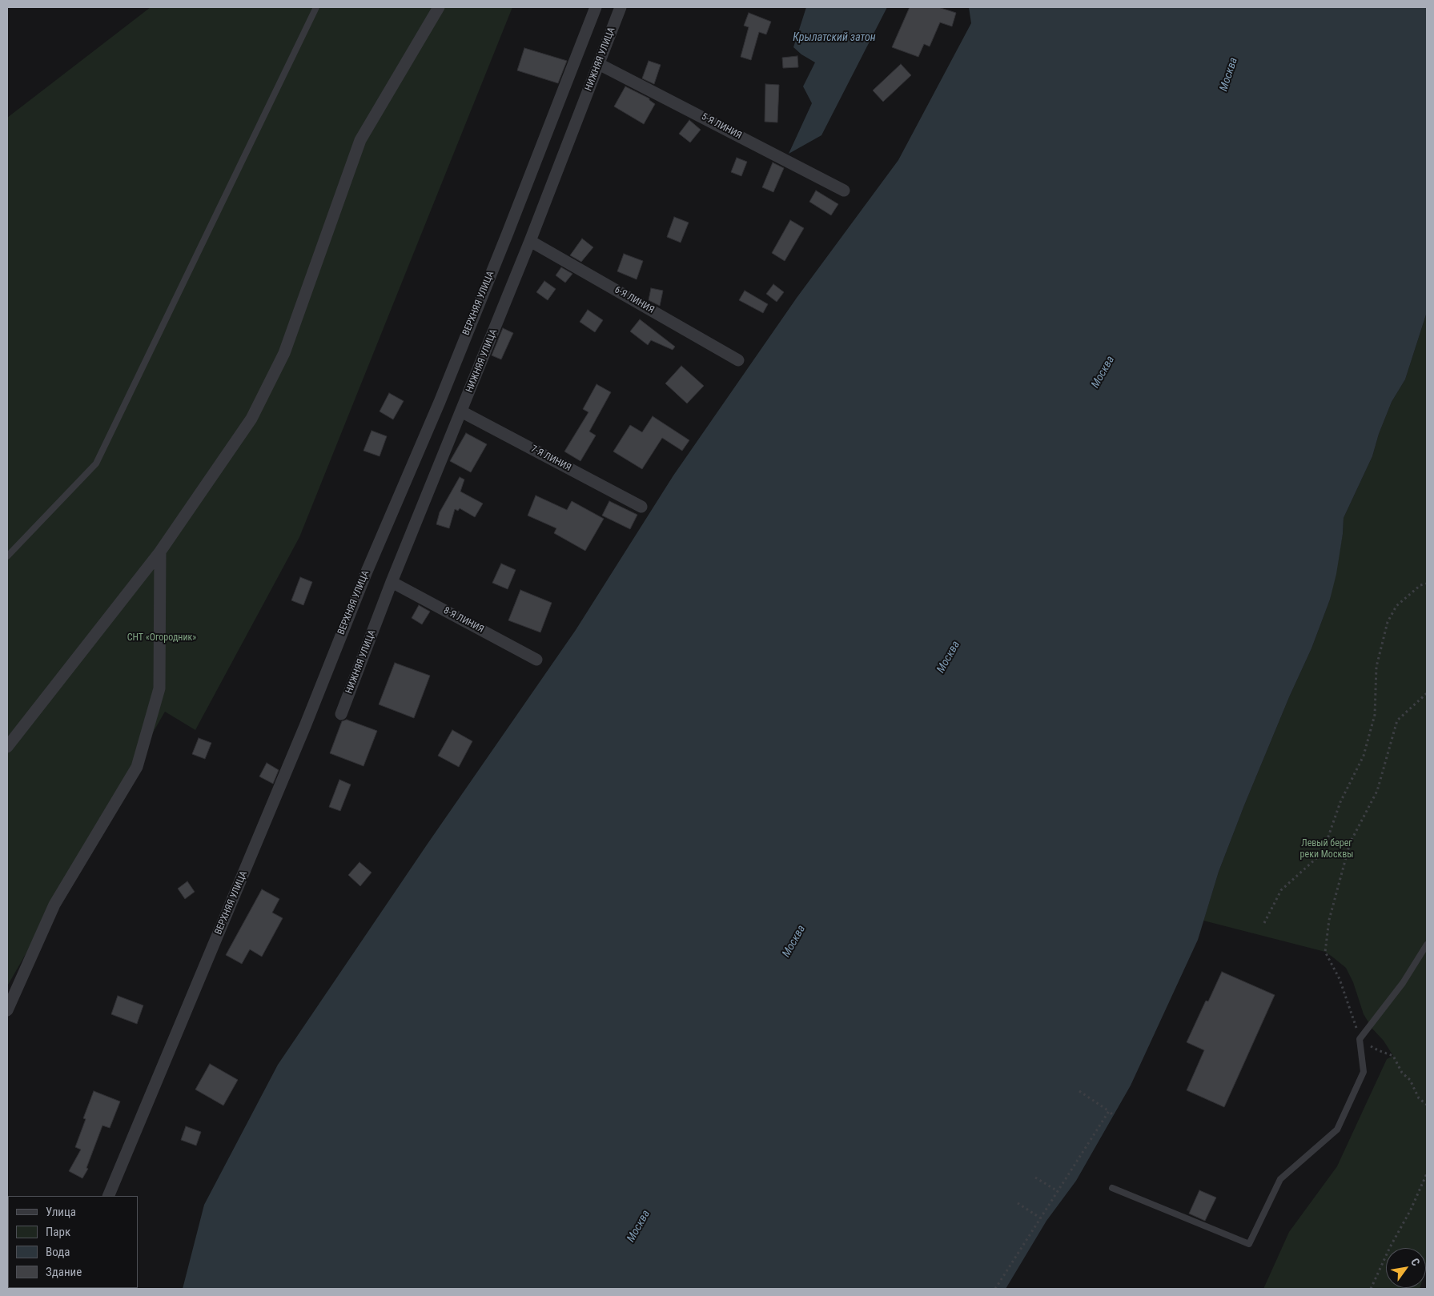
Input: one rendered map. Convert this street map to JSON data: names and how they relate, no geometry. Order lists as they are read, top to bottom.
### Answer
{
  "streets": {
    "street": [
      "НИЖНЯЯ УЛИЦА",
      "5-Я ЛИНИЯ",
      "6-Я ЛИНИЯ",
      "ВЕРХНЯЯ УЛИЦА",
      "7-Я ЛИНИЯ",
      "8-Я ЛИНИЯ"
    ]
  },
  "crossings": [
    ["НИЖНЯЯ УЛИЦА", "5-Я ЛИНИЯ"],
    ["НИЖНЯЯ УЛИЦА", "6-Я ЛИНИЯ"],
    ["НИЖНЯЯ УЛИЦА", "7-Я ЛИНИЯ"],
    ["НИЖНЯЯ УЛИЦА", "8-Я ЛИНИЯ"]
  ],
  "water": ["Крылатский затон", "Москва"],
  "parks": ["СНТ «Огородник»", "Левый берег реки Москвы"],
  "legend": [
    "Улица",
    "Парк",
    "Вода",
    "Здание"
  ],
  "north": "top right"
}
